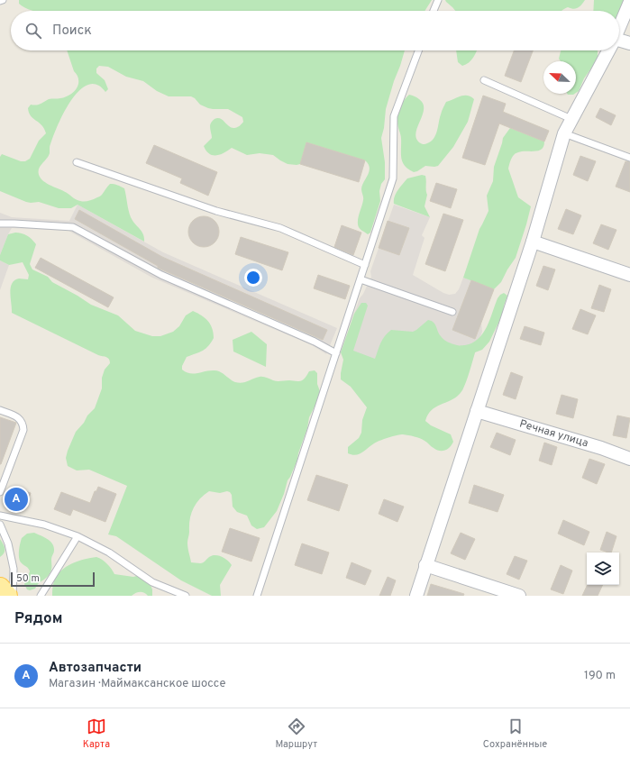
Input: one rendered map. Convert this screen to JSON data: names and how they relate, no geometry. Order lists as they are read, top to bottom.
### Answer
{
  "streets": {
    "street": ["Речная улица"]
  },
  "scale_bar": "50 m",
  "north": "top left",
  "page": {
    "search": "Поиск",
    "pins": "A",
    "scale": "50 m",
    "heading": "Рядом",
    "list": [
      {
        "mark": "A",
        "name": "Автозапчасти",
        "note": "Магазин · Маймаксанское шоссе",
        "value": "190 m"
      }
    ],
    "nav": ["Карта", "Маршрут", "Сохранённые"]
  }
}
